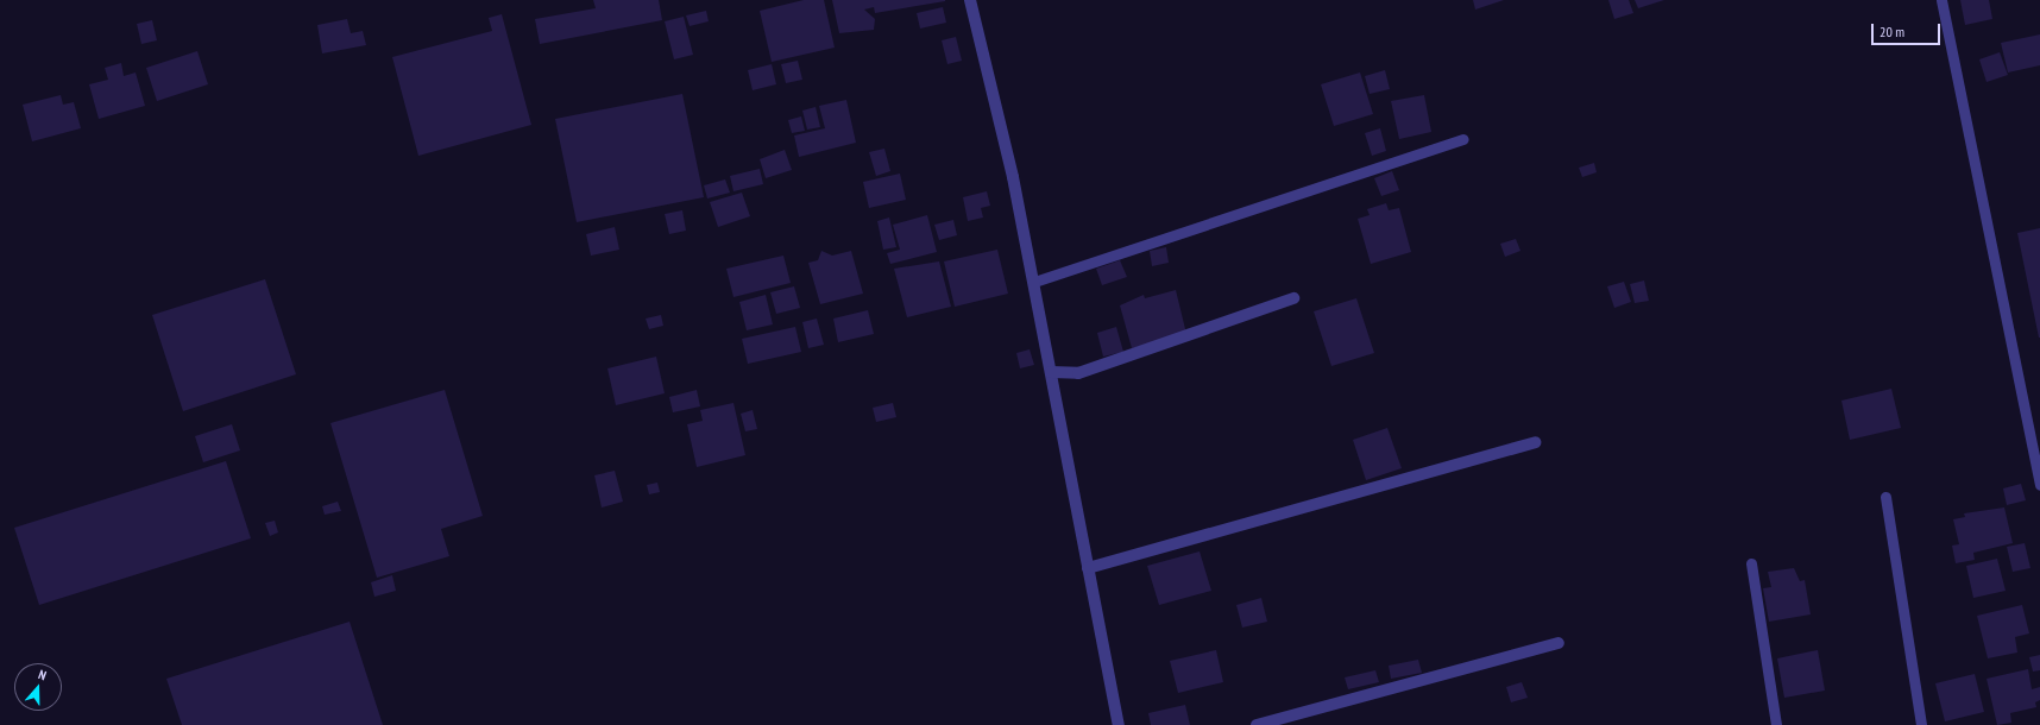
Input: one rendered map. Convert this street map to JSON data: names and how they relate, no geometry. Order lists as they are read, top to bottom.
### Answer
{
  "scale_bar": "20 m",
  "north": "top"
}
